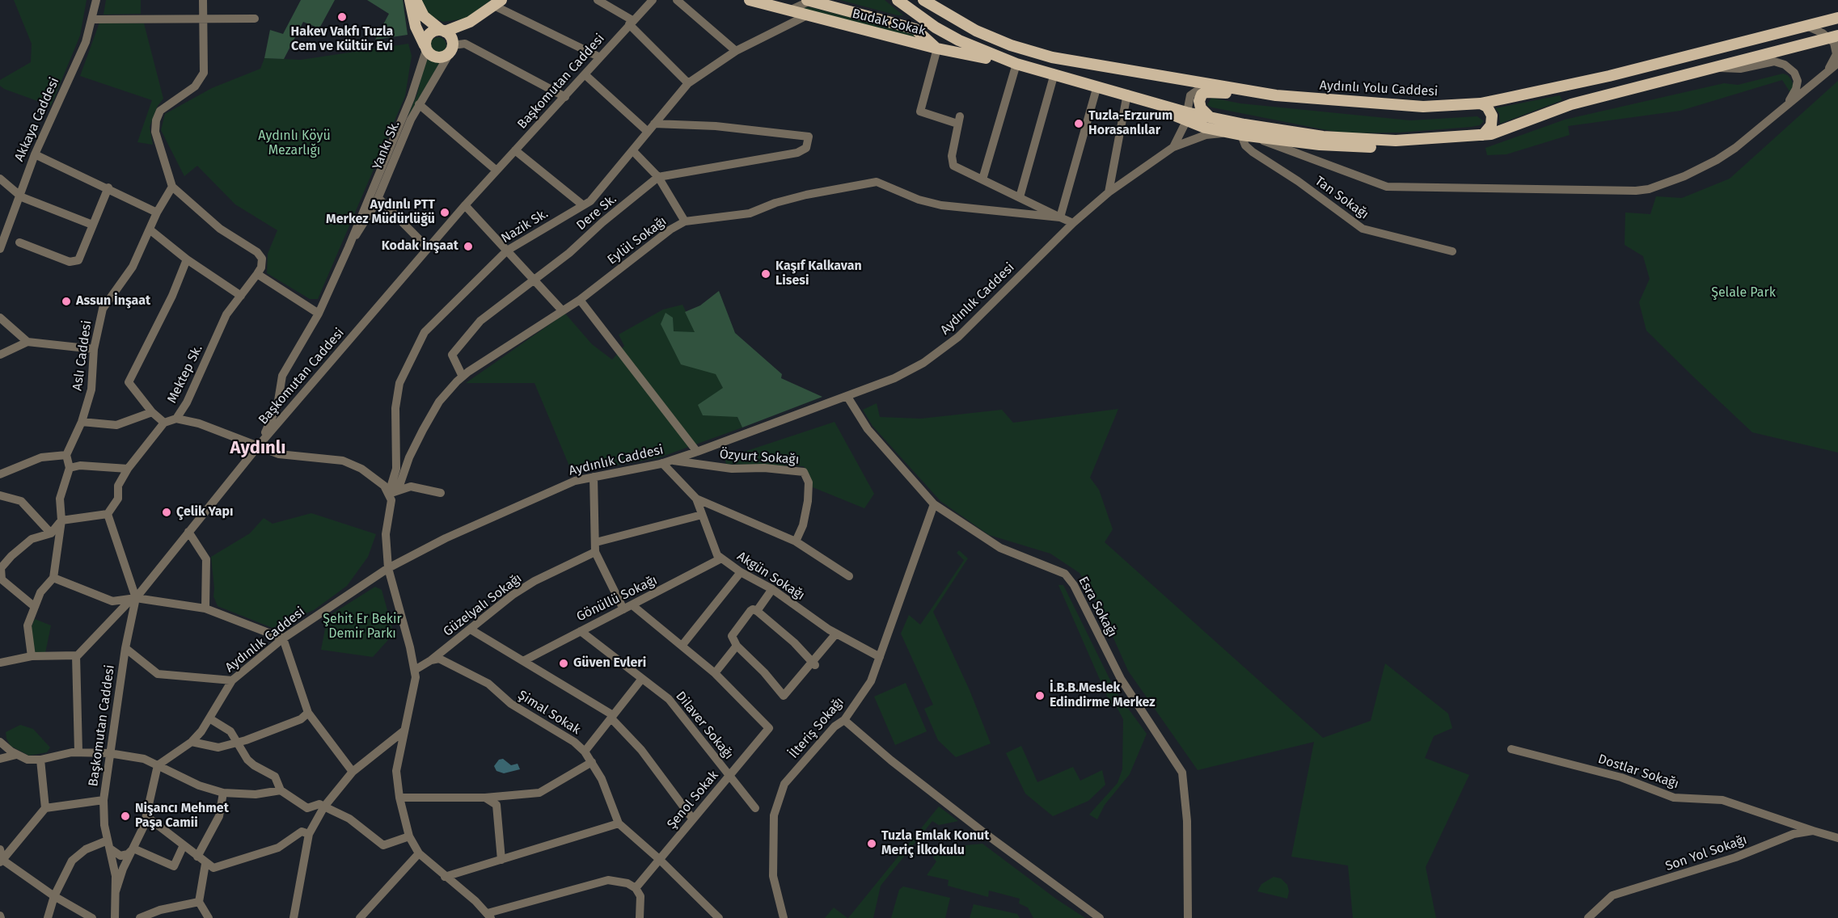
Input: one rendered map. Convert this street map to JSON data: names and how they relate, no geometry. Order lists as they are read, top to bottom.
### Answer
{
  "streets": {
    "main road": ["Budak Sokak", "Aydınlı Yolu Caddesi"],
    "street": [
      "Başkomutan Caddesi",
      "Akkaya Caddesi",
      "Yankı Sk.",
      "Tan Sokağı",
      "Dere Sk.",
      "Nazik Sk.",
      "Eylül Sokağı",
      "Aydınlık Caddesi",
      "Aslı Caddesi",
      "Mektep Sk.",
      "Özyurt Sokağı",
      "Akgün Sokağı",
      "Gönüllü Sokağı",
      "Güzelyalı Sokağı",
      "Esra Sokağı",
      "Şimal Sokak",
      "Dilaver Sokağı",
      "İlteriş Sokağı",
      "Dostlar Sokağı",
      "Şenol Sokak",
      "Son Yol Sokağı"
    ]
  },
  "crossings": [
    ["Budak Sokak", "Nazik Sk."],
    ["Başkomutan Caddesi", "Yankı Sk."],
    ["Dere Sk.", "Nazik Sk."],
    ["Dere Sk.", "Eylül Sokağı"],
    ["Nazik Sk.", "Eylül Sokağı"],
    ["Nazik Sk.", "Aydınlık Caddesi"],
    ["Nazik Sk.", "Güzelyalı Sokağı"],
    ["Eylül Sokağı", "Aydınlık Caddesi"],
    ["Aydınlık Caddesi", "Özyurt Sokağı"],
    ["Aydınlık Caddesi", "Akgün Sokağı"],
    ["Aydınlık Caddesi", "Esra Sokağı"],
    ["Özyurt Sokağı", "Akgün Sokağı"],
    ["Akgün Sokağı", "Gönüllü Sokağı"],
    ["Akgün Sokağı", "İlteriş Sokağı"],
    ["Gönüllü Sokağı", "Dilaver Sokağı"],
    ["Güzelyalı Sokağı", "Şimal Sokak"],
    ["Esra Sokağı", "İlteriş Sokağı"],
    ["Dilaver Sokağı", "Şenol Sokak"],
    ["Dostlar Sokağı", "Son Yol Sokağı"]
  ],
  "districts": ["Aydınlı"],
  "parks": ["Aydınlı Köyü Mezarlığı", "Şelale Park", "Şehit Er Bekir Demir Parkı"],
  "places": [
    "Hakev Vakfı Tuzla Cem ve Kültür Evi",
    "Tuzla-Erzurum Horasanlılar",
    "Aydınlı PTT Merkez Müdürlüğü",
    "Kodak İnşaat",
    "Kaşıf Kalkavan Lisesi",
    "Assun İnşaat",
    "Çelik Yapı",
    "Güven Evleri",
    "İ.B.B.Meslek Edindirme Merkez",
    "Nişancı Mehmet Paşa Camii",
    "Tuzla Emlak Konut Meriç İlkokulu"
  ]
}
